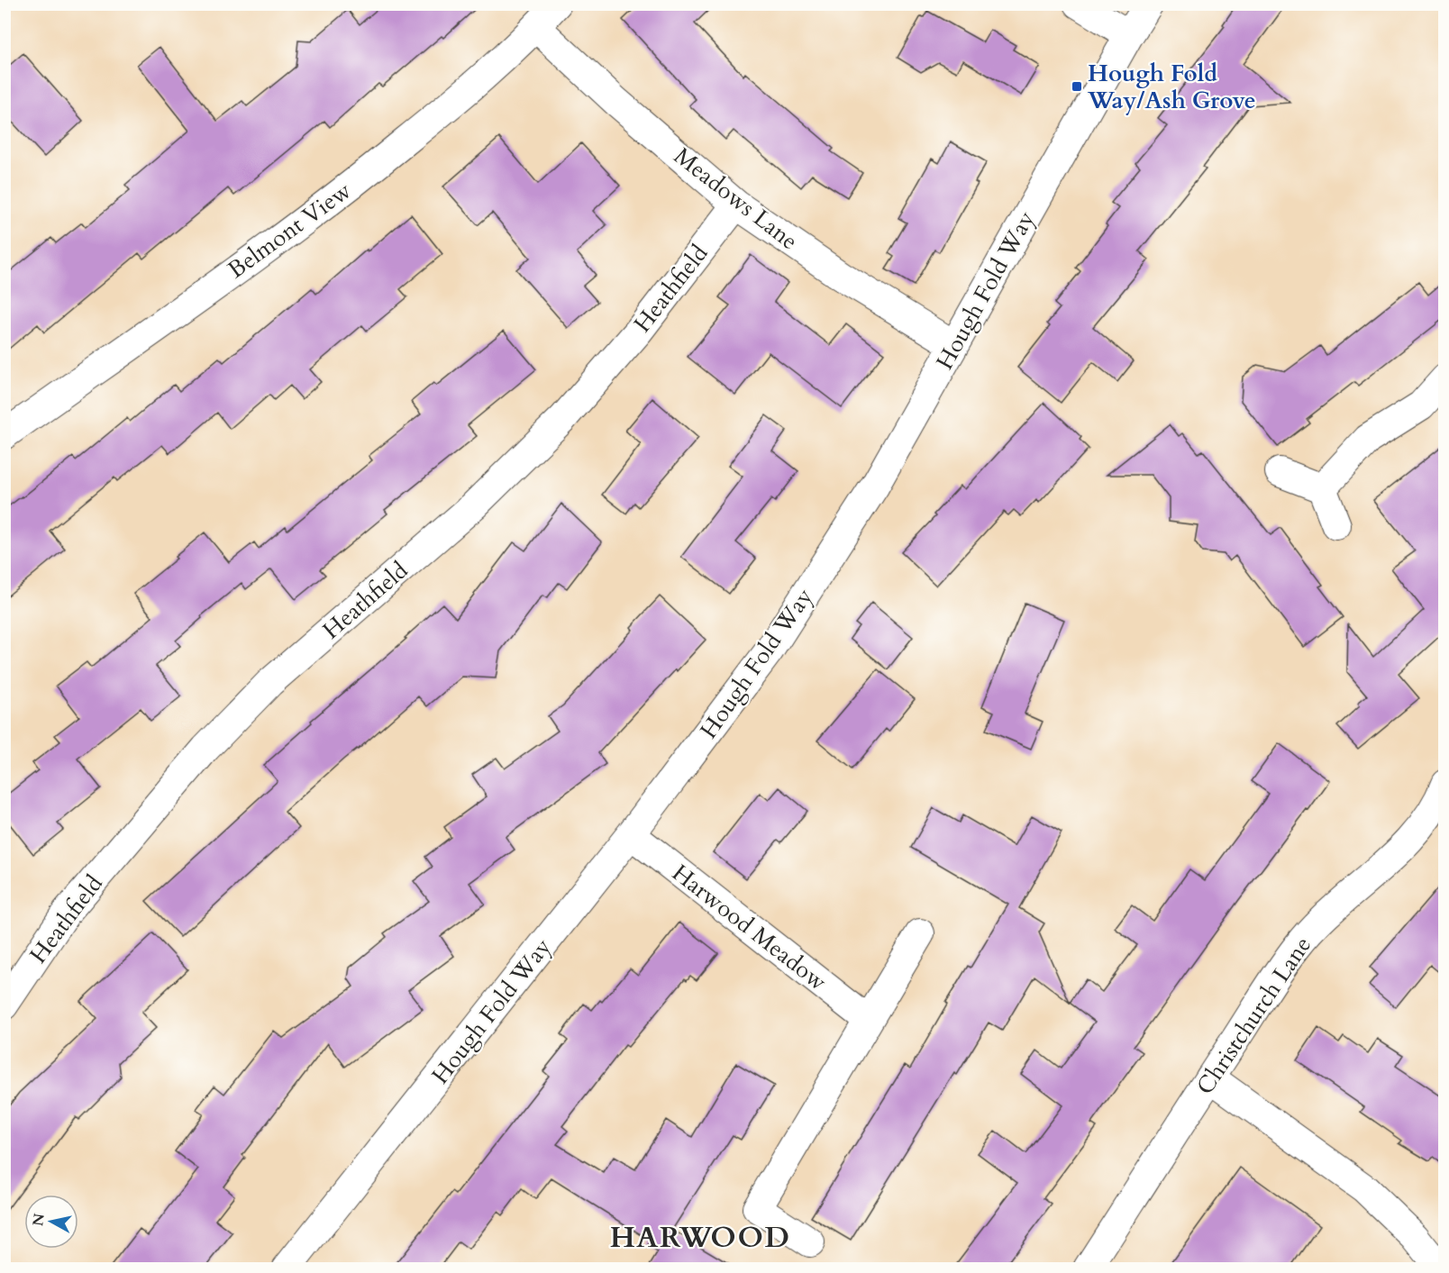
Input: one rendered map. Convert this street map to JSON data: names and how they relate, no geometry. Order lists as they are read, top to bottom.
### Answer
{
  "streets": {
    "street": [
      "Meadows Lane",
      "Belmont View",
      "Heathfield",
      "Hough Fold Way",
      "Harwood Meadow",
      "Christchurch Lane"
    ]
  },
  "crossings": [
    ["Meadows Lane", "Belmont View"],
    ["Meadows Lane", "Heathfield"],
    ["Meadows Lane", "Hough Fold Way"],
    ["Hough Fold Way", "Harwood Meadow"]
  ],
  "districts": ["HARWOOD"],
  "places": {
    "transit": ["Hough Fold Way/Ash Grove"]
  },
  "north": "left"
}
